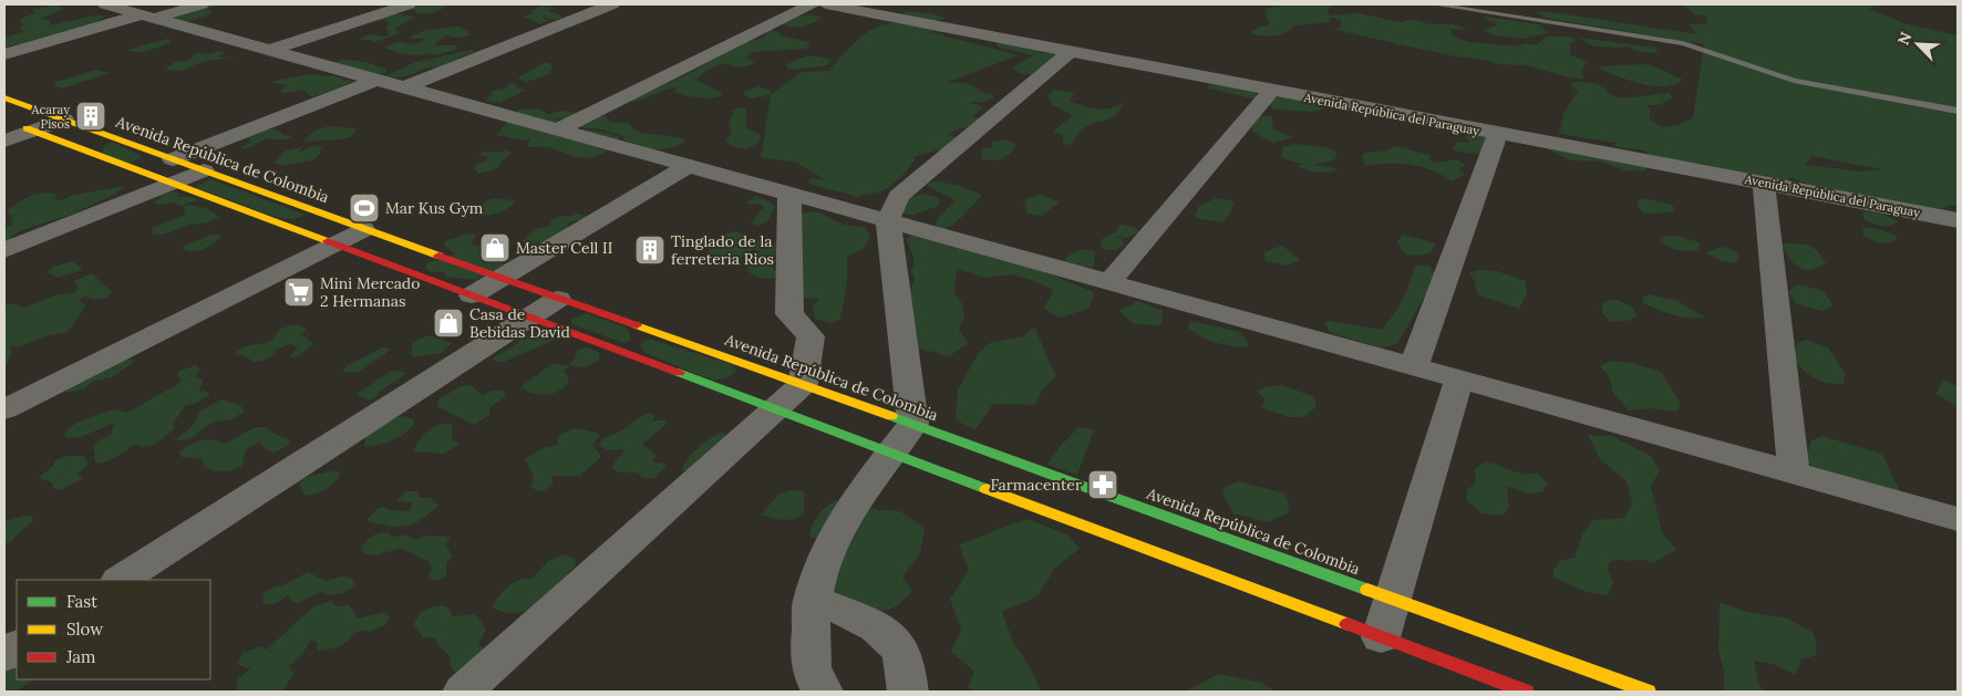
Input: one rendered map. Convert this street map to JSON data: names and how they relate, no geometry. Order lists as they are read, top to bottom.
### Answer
{
  "streets": {
    "street": ["Avenida República del Paraguay", "Avenida República de Colombia"]
  },
  "places": {
    "building": ["Acaray Pisos", "Tinglado de la ferreteria Rios"],
    "sports": ["Mar Kus Gym"],
    "shop": ["Master Cell II", "Casa de Bebidas David"],
    "supermarket": ["Mini Mercado 2 Hermanas"],
    "pharmacy": ["Farmacenter"]
  },
  "legend": ["Fast", "Slow", "Jam"],
  "north": "top left"
}
